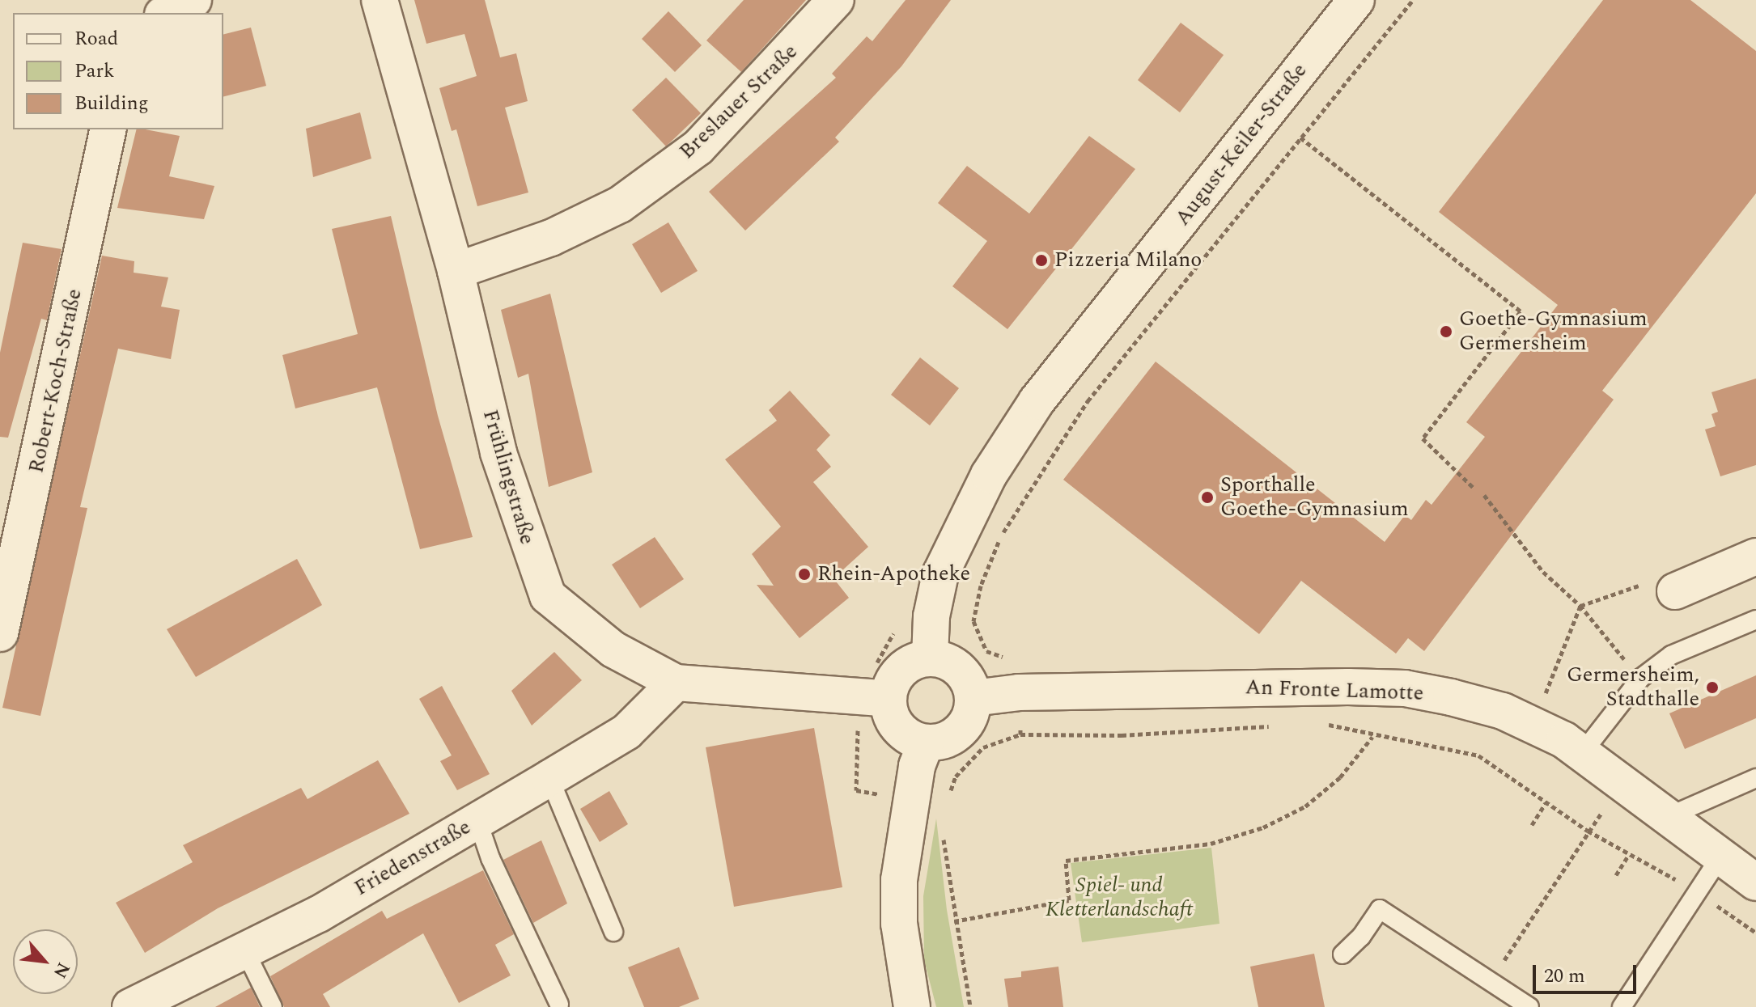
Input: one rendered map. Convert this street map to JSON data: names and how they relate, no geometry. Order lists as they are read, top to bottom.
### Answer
{
  "streets": {
    "street": [
      "Breslauer Straße",
      "August-Keiler-Straße",
      "Robert-Koch-Straße",
      "Frühlingstraße",
      "An Fronte Lamotte",
      "Friedenstraße"
    ]
  },
  "crossings": [
    ["Breslauer Straße", "Frühlingstraße"],
    ["August-Keiler-Straße", "Frühlingstraße"],
    ["August-Keiler-Straße", "An Fronte Lamotte"],
    ["Frühlingstraße", "An Fronte Lamotte"],
    ["Frühlingstraße", "Friedenstraße"]
  ],
  "parks": ["Spiel- und Kletterlandschaft"],
  "places": [
    "Pizzeria Milano",
    "Goethe-Gymnasium Germersheim",
    "Sporthalle Goethe-Gymnasium",
    "Rhein-Apotheke",
    "Germersheim, Stadthalle"
  ],
  "legend": ["Road", "Park", "Building"],
  "scale_bar": "20 m",
  "north": "bottom right"
}
